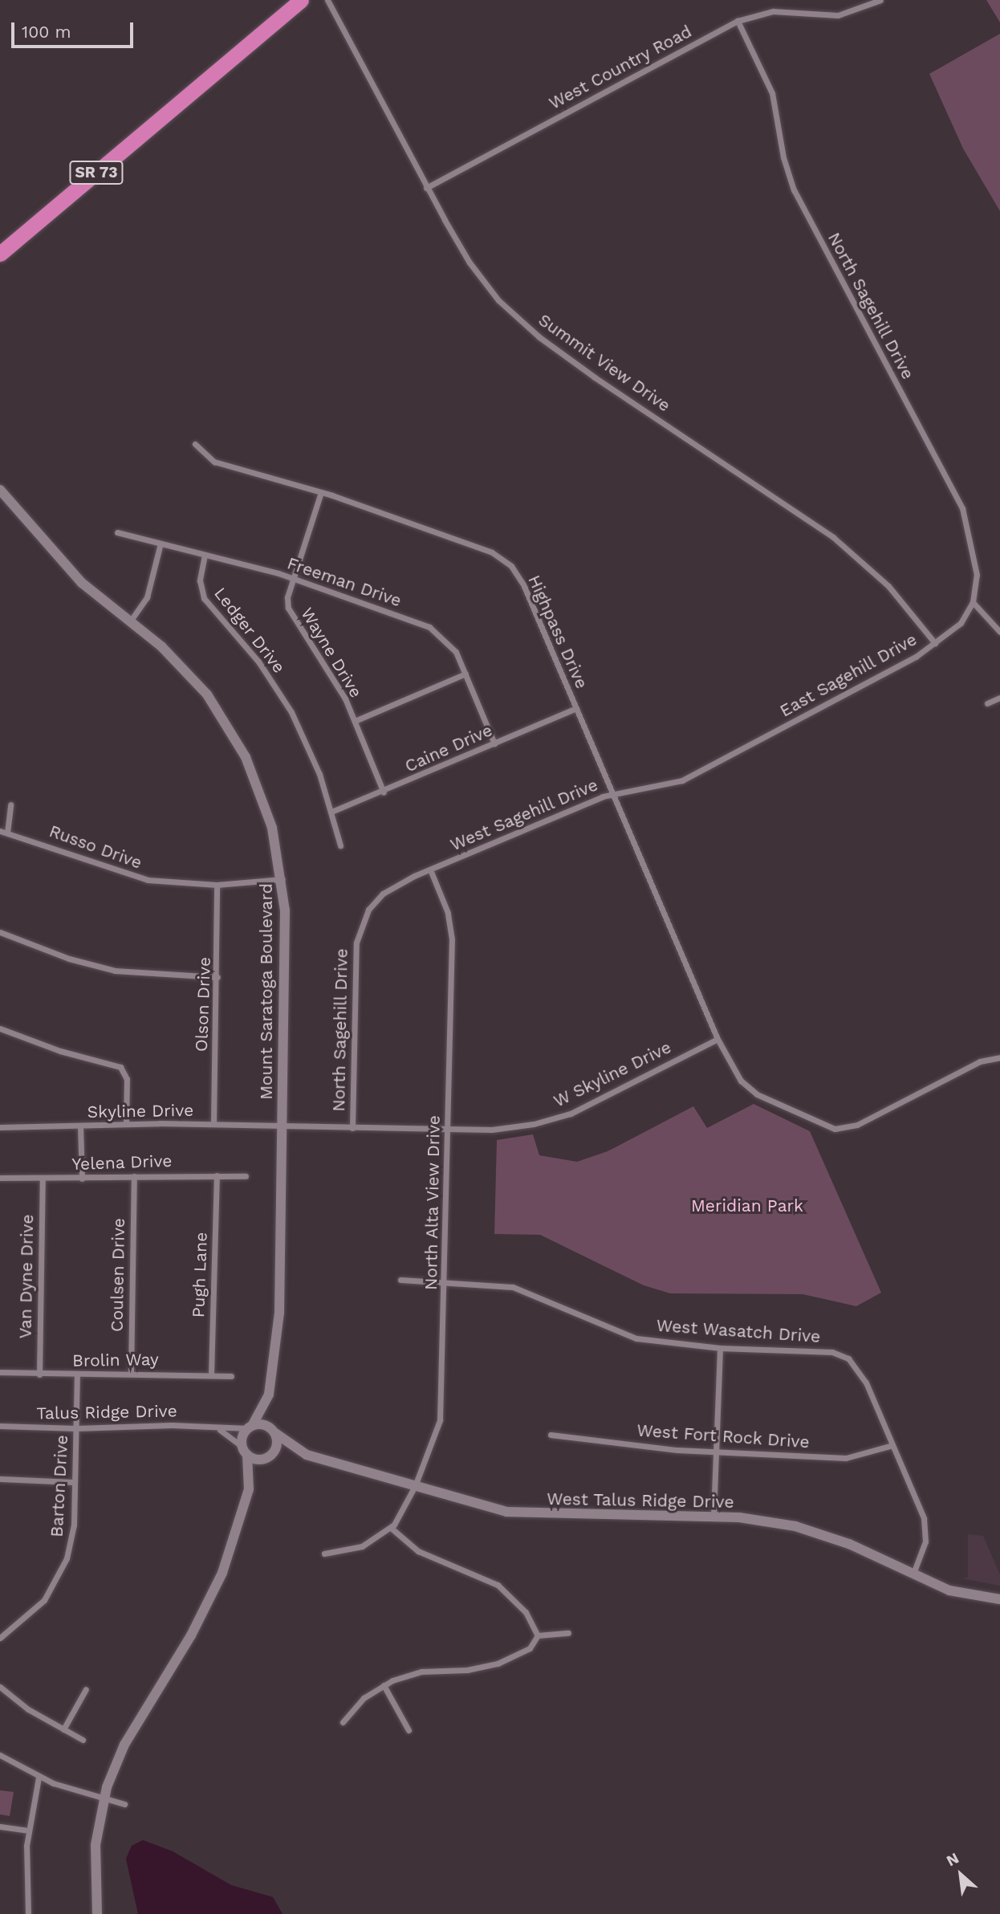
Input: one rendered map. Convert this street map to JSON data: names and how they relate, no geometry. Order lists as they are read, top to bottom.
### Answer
{
  "streets": {
    "highway": ["SR 73"],
    "street": [
      "West Country Road",
      "North Sagehill Drive",
      "Summit View Drive",
      "Freeman Drive",
      "Ledger Drive",
      "Highpass Drive",
      "Wayne Drive",
      "East Sagehill Drive",
      "Caine Drive",
      "West Sagehill Drive",
      "Russo Drive",
      "Mount Saratoga Boulevard",
      "Olson Drive",
      "W Skyline Drive",
      "Skyline Drive",
      "Yelena Drive",
      "North Alta View Drive",
      "Coulsen Drive",
      "Pugh Lane",
      "Van Dyne Drive",
      "West Wasatch Drive",
      "Brolin Way",
      "Talus Ridge Drive",
      "West Fort Rock Drive",
      "Barton Drive",
      "West Talus Ridge Drive"
    ]
  },
  "crossings": [
    ["West Country Road", "North Sagehill Drive"],
    ["West Country Road", "Summit View Drive"],
    ["North Sagehill Drive", "East Sagehill Drive"],
    ["North Sagehill Drive", "West Sagehill Drive"],
    ["North Sagehill Drive", "W Skyline Drive"],
    ["North Sagehill Drive", "North Alta View Drive"],
    ["Summit View Drive", "East Sagehill Drive"],
    ["Freeman Drive", "Ledger Drive"],
    ["Freeman Drive", "Wayne Drive"],
    ["Freeman Drive", "Caine Drive"],
    ["Ledger Drive", "Caine Drive"],
    ["Highpass Drive", "Wayne Drive"],
    ["Highpass Drive", "Caine Drive"],
    ["Highpass Drive", "West Sagehill Drive"],
    ["Highpass Drive", "W Skyline Drive"],
    ["Wayne Drive", "Caine Drive"],
    ["East Sagehill Drive", "West Sagehill Drive"],
    ["West Sagehill Drive", "North Alta View Drive"],
    ["Russo Drive", "Mount Saratoga Boulevard"],
    ["Russo Drive", "Olson Drive"],
    ["Mount Saratoga Boulevard", "W Skyline Drive"],
    ["Mount Saratoga Boulevard", "Skyline Drive"],
    ["Mount Saratoga Boulevard", "Talus Ridge Drive"],
    ["Mount Saratoga Boulevard", "West Talus Ridge Drive"],
    ["Olson Drive", "Skyline Drive"],
    ["W Skyline Drive", "Skyline Drive"],
    ["W Skyline Drive", "North Alta View Drive"],
    ["Yelena Drive", "Coulsen Drive"],
    ["Yelena Drive", "Pugh Lane"],
    ["Yelena Drive", "Van Dyne Drive"],
    ["North Alta View Drive", "West Wasatch Drive"],
    ["North Alta View Drive", "West Talus Ridge Drive"],
    ["Coulsen Drive", "Brolin Way"],
    ["Pugh Lane", "Brolin Way"],
    ["Van Dyne Drive", "Brolin Way"],
    ["West Wasatch Drive", "West Fort Rock Drive"],
    ["Brolin Way", "Barton Drive"],
    ["Talus Ridge Drive", "Barton Drive"],
    ["Talus Ridge Drive", "West Talus Ridge Drive"]
  ],
  "parks": ["Meridian Park"],
  "scale_bar": "100 m",
  "north": "top left"
}
